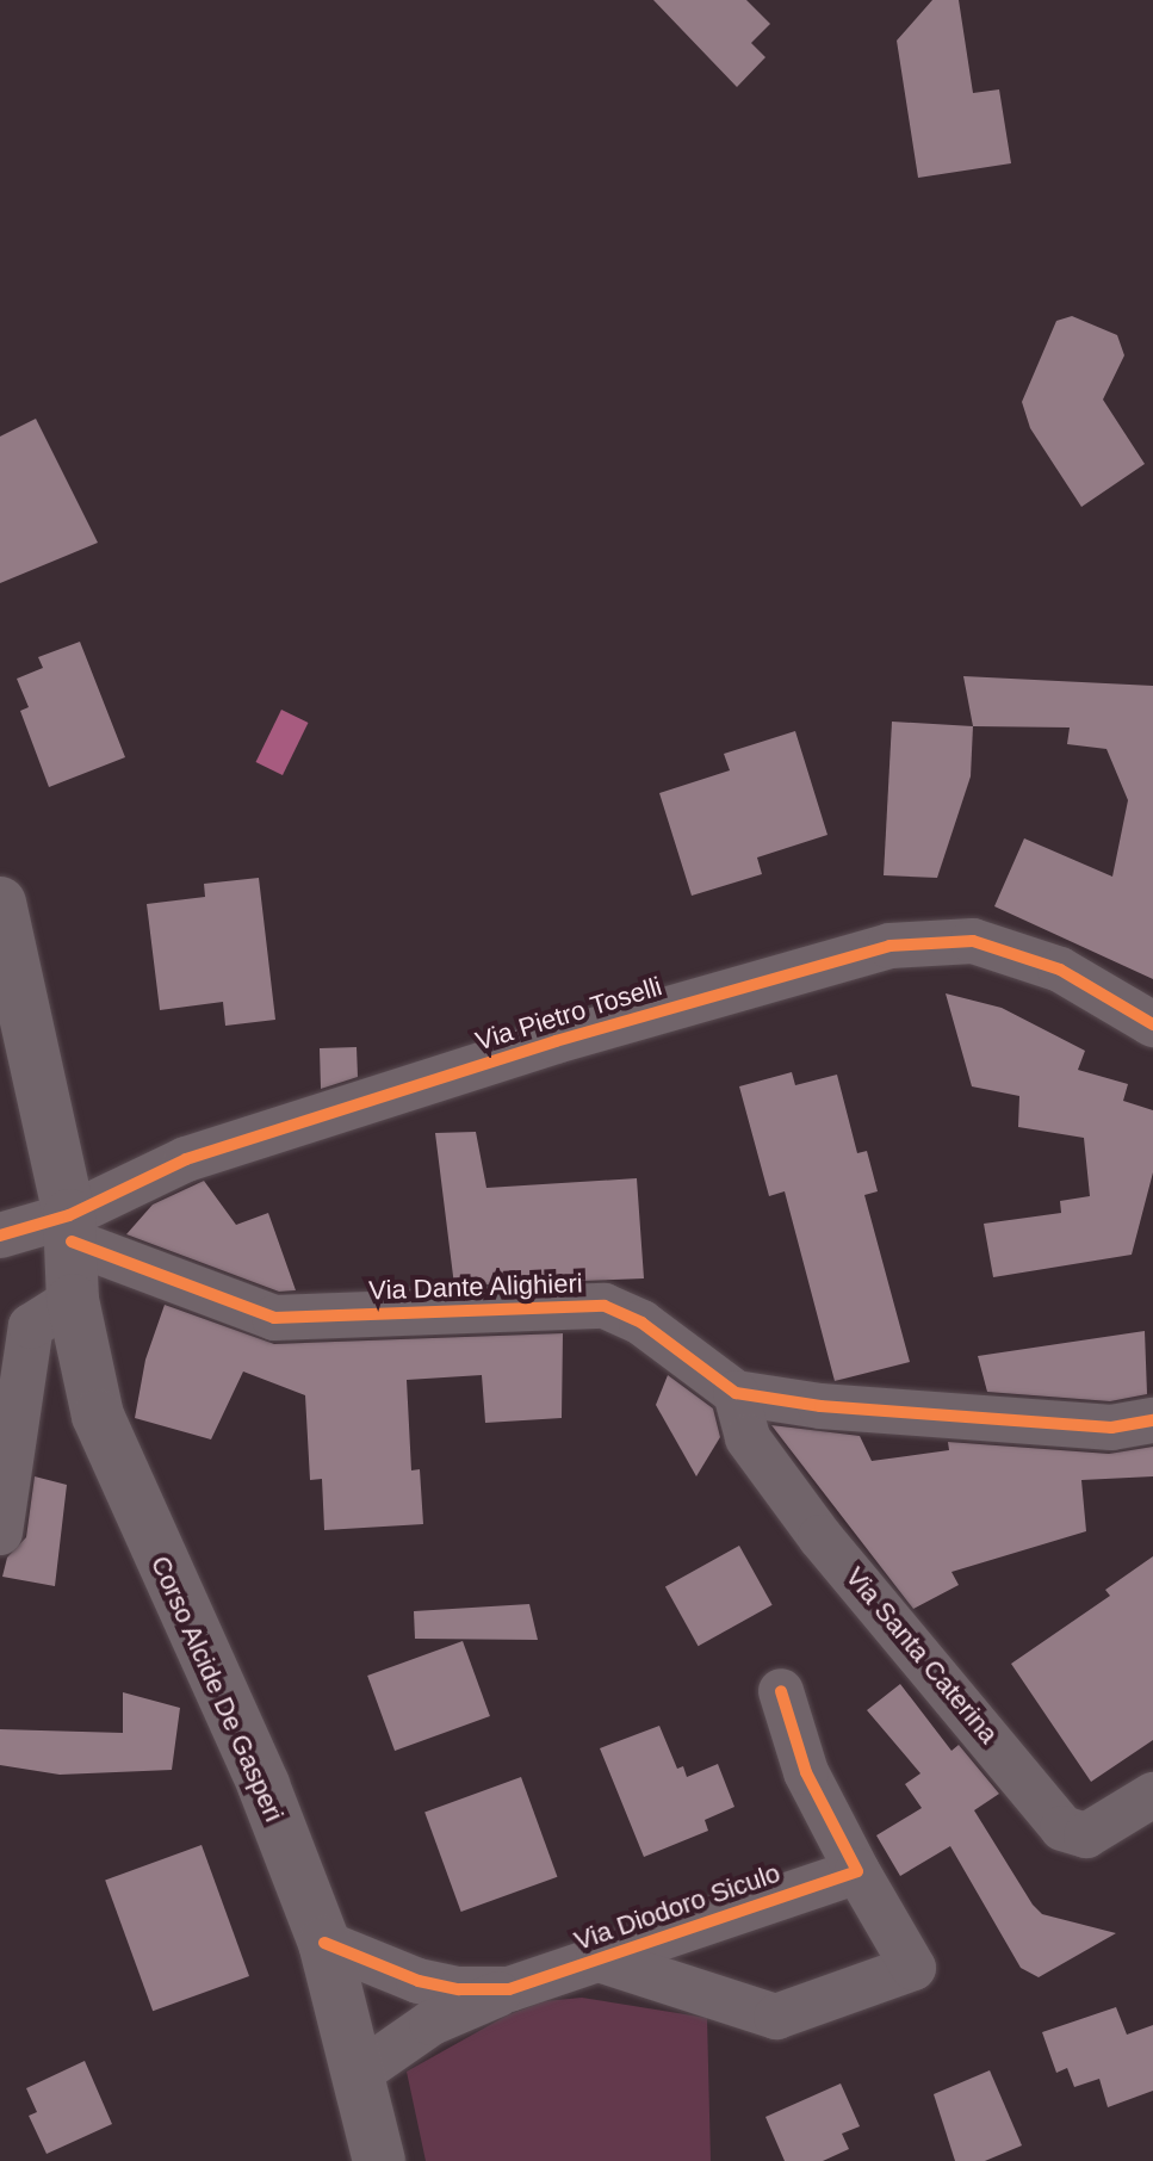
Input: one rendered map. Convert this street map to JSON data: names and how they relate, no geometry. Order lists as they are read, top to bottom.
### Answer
{
  "streets": {
    "main road": ["Corso Alcide De Gasperi"],
    "street": [
      "Via Pietro Toselli",
      "Via Dante Alighieri",
      "Via Santa Caterina",
      "Via Diodoro Siculo"
    ]
  },
  "crossings": [
    ["Via Pietro Toselli", "Via Dante Alighieri"],
    ["Via Pietro Toselli", "Corso Alcide De Gasperi"],
    ["Via Dante Alighieri", "Via Santa Caterina"],
    ["Via Dante Alighieri", "Corso Alcide De Gasperi"],
    ["Corso Alcide De Gasperi", "Via Diodoro Siculo"]
  ]
}
